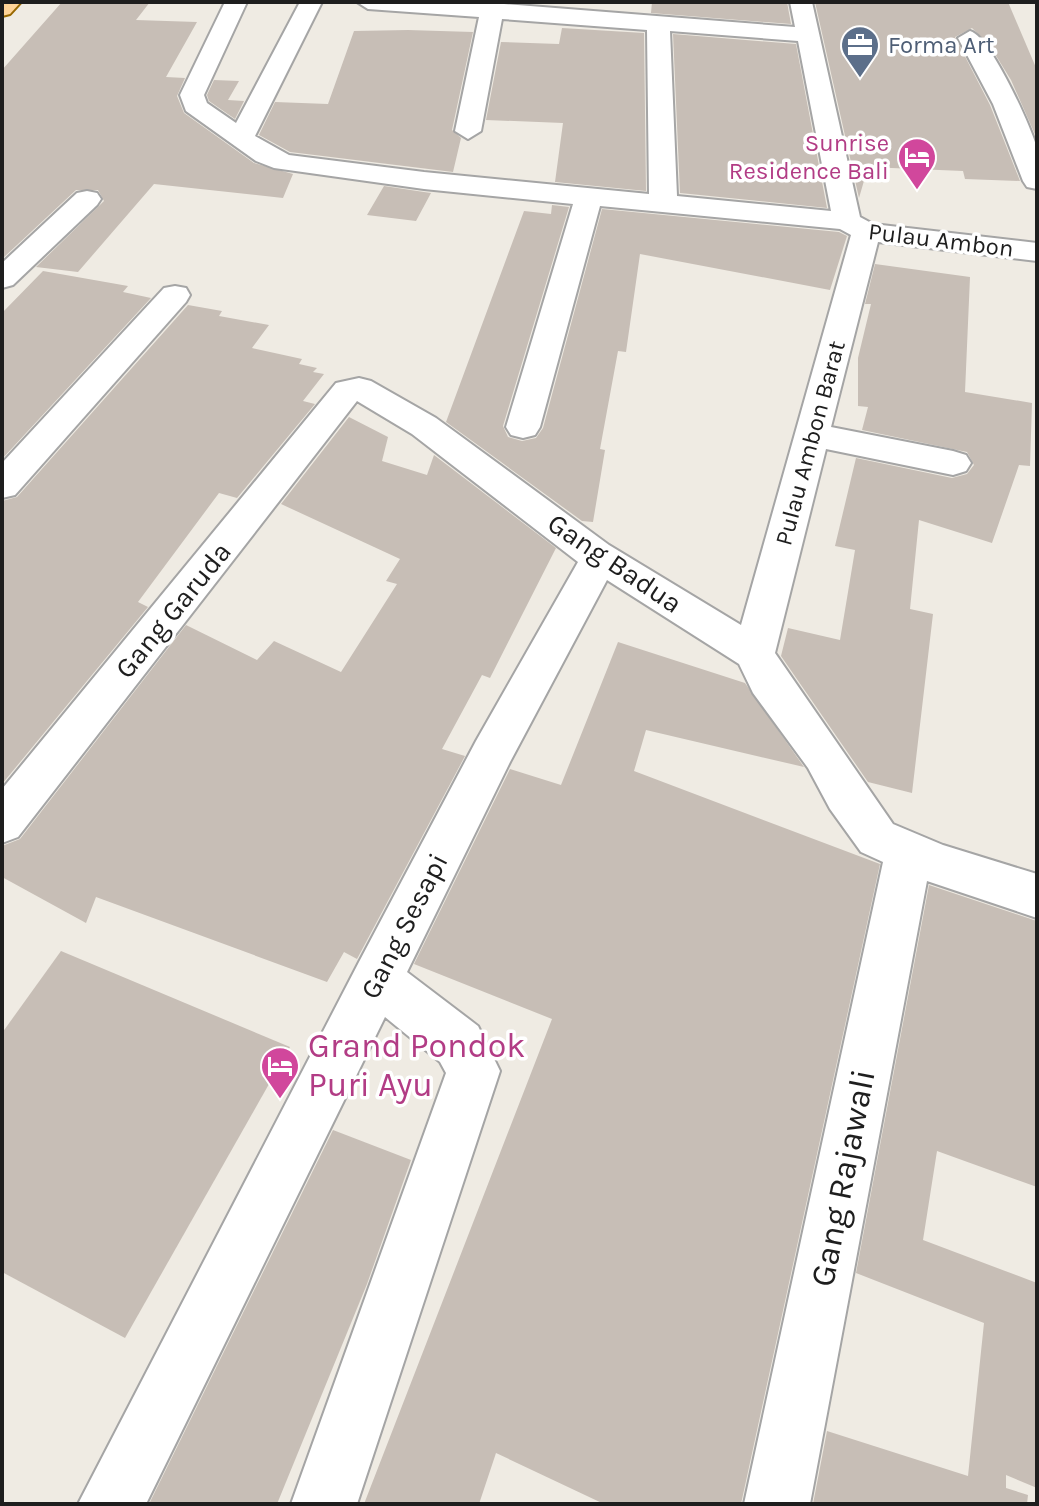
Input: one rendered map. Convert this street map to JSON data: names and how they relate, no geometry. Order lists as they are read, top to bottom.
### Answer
{
  "streets": {
    "street": [
      "Pulau Ambon",
      "Pulau Ambon Barat",
      "Gang Badua",
      "Gang Garuda",
      "Gang Sesapi",
      "Gang Rajawali"
    ]
  },
  "crossings": [
    ["Pulau Ambon", "Pulau Ambon Barat"],
    ["Pulau Ambon Barat", "Gang Badua"],
    ["Gang Badua", "Gang Garuda"]
  ],
  "places": {
    "office": ["Forma Art"],
    "hotel": ["Sunrise Residence Bali", "Grand Pondok Puri Ayu"]
  }
}
